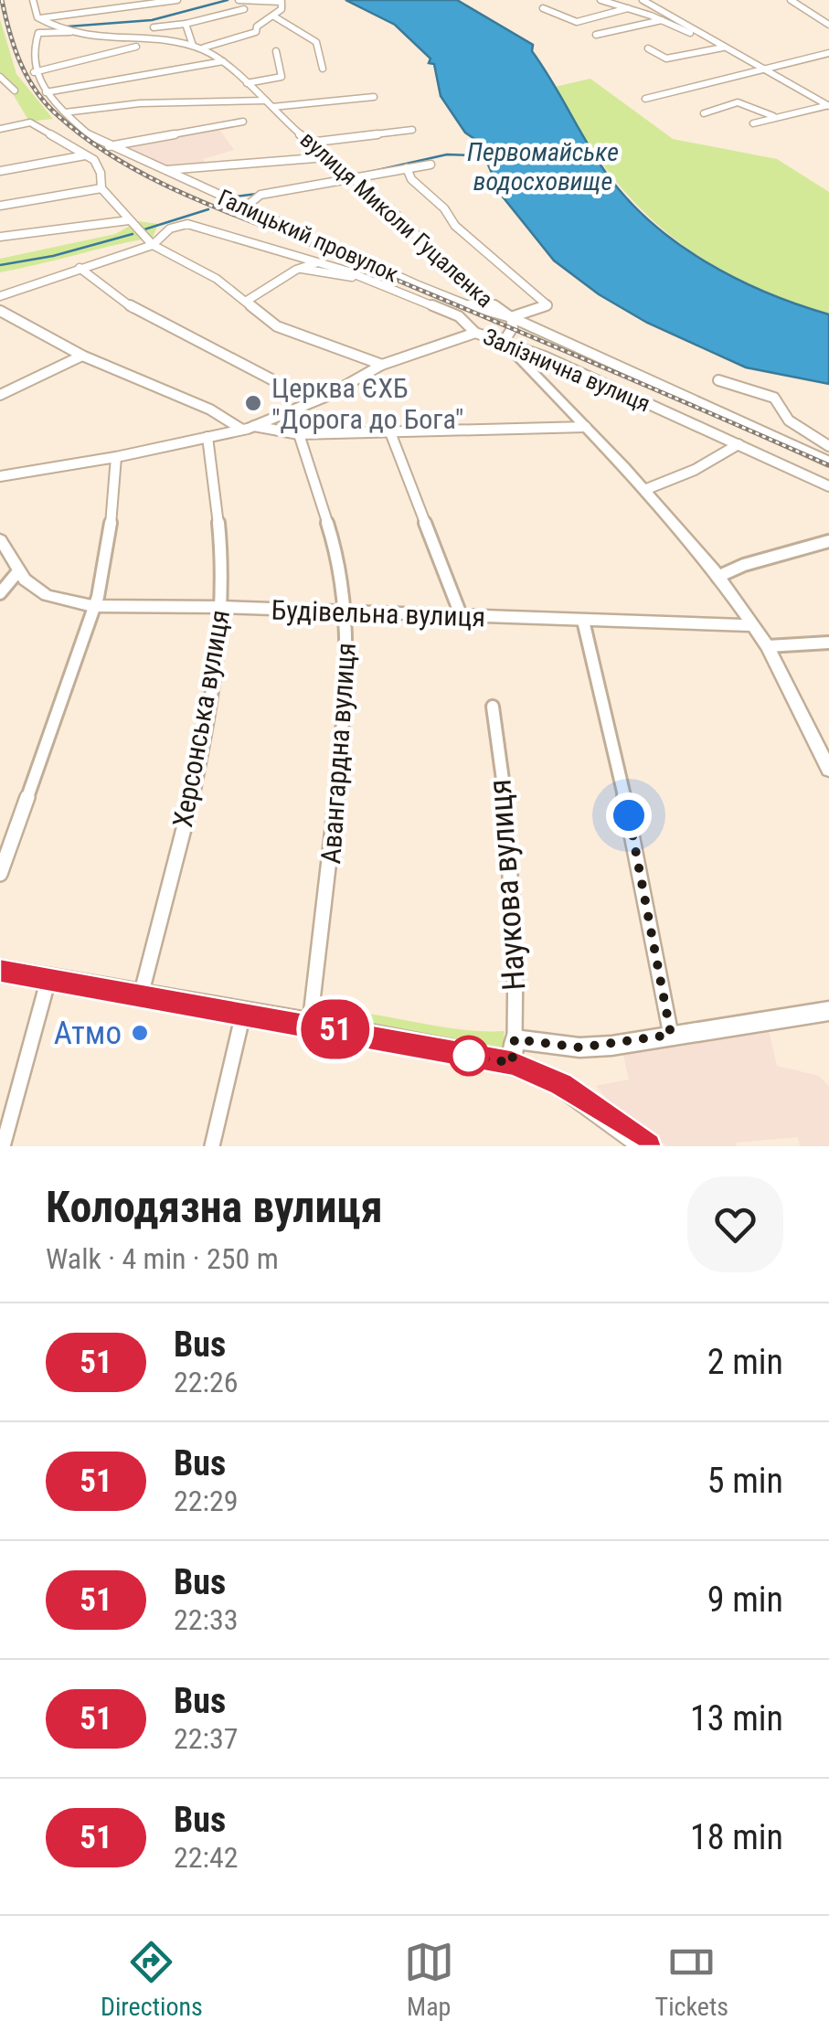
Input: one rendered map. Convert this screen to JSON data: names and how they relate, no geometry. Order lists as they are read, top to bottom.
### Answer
{
  "streets": {
    "street": [
      "вулиця Миколи Гуцаленка",
      "Галицький провулок",
      "Залізнична вулиця",
      "Будівельна вулиця",
      "Херсонська вулиця",
      "Авангардна вулиця",
      "Наукова вулиця"
    ]
  },
  "crossings": [
    ["вулиця Миколи Гуцаленка", "Галицький провулок"],
    ["вулиця Миколи Гуцаленка", "Залізнична вулиця"],
    ["вулиця Миколи Гуцаленка", "Будівельна вулиця"],
    ["Будівельна вулиця", "Херсонська вулиця"],
    ["Будівельна вулиця", "Авангардна вулиця"]
  ],
  "water": ["Первомайське водосховище"],
  "places": ["Церква ЄХБ \"Дорога до Бога\"", "Атмо"],
  "lines": ["bus line 51"],
  "page": {
    "on_map": "51",
    "heading": ["Колодязна вулиця", "Walk · 4 min · 250 m"],
    "list": [
      {
        "mark": "51",
        "name": "Bus",
        "note": "22:26",
        "value": "2 min"
      },
      {
        "mark": "51",
        "name": "Bus",
        "note": "22:29",
        "value": "5 min"
      },
      {
        "mark": "51",
        "name": "Bus",
        "note": "22:33",
        "value": "9 min"
      },
      {
        "mark": "51",
        "name": "Bus",
        "note": "22:37",
        "value": "13 min"
      },
      {
        "mark": "51",
        "name": "Bus",
        "note": "22:42",
        "value": "18 min"
      }
    ],
    "tabs": ["Directions", "Map", "Tickets"]
  }
}
